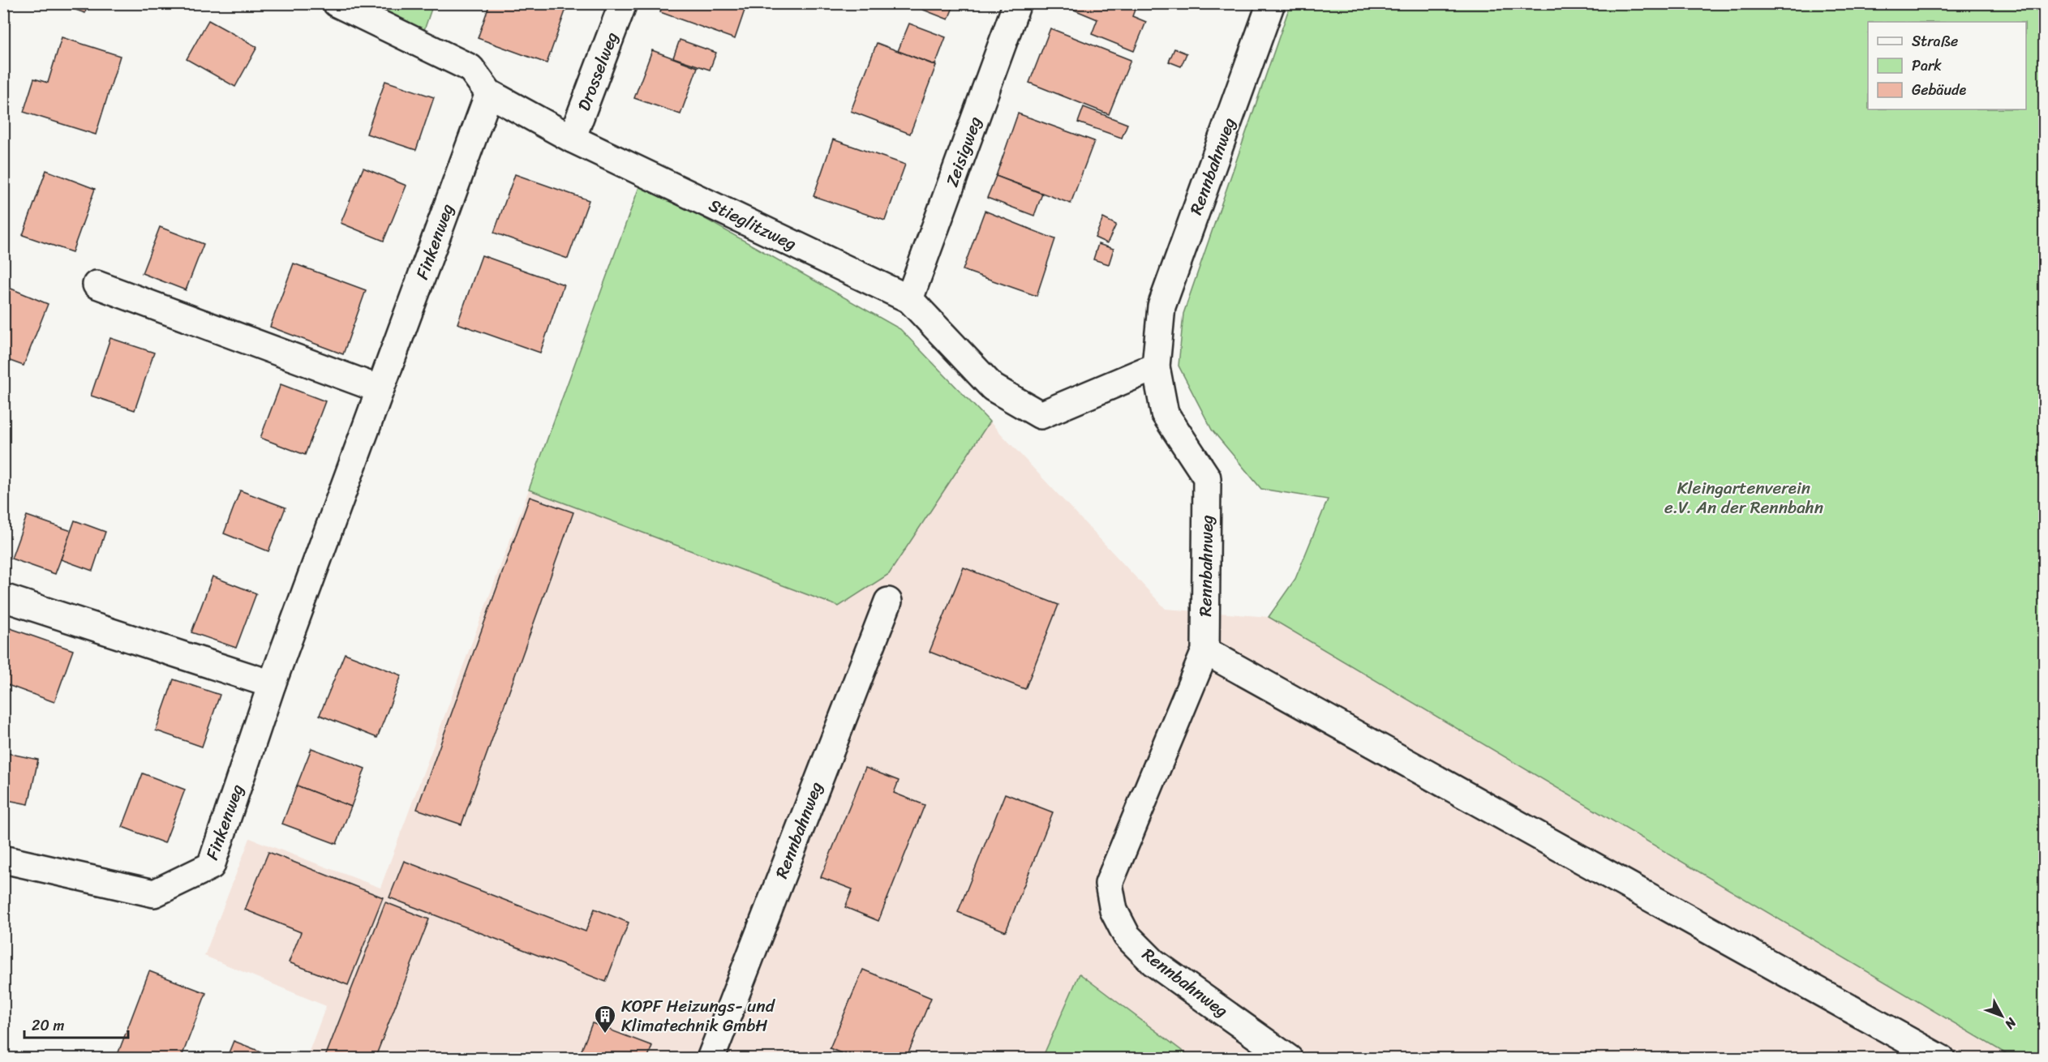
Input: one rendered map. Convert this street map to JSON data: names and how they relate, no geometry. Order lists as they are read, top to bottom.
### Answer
{
  "streets": {
    "street": [
      "Drosselweg",
      "Zeisigweg",
      "Rennbahnweg",
      "Stieglitzweg",
      "Finkenweg"
    ]
  },
  "crossings": [
    ["Drosselweg", "Stieglitzweg"],
    ["Zeisigweg", "Stieglitzweg"],
    ["Rennbahnweg", "Stieglitzweg"],
    ["Stieglitzweg", "Finkenweg"]
  ],
  "parks": ["Kleingartenverein e.V. An der Rennbahn"],
  "places": {
    "building": ["KOPF Heizungs- und Klimatechnik GmbH"]
  },
  "legend": ["Straße", "Park", "Gebäude"],
  "scale_bar": "20 m",
  "north": "bottom right"
}
